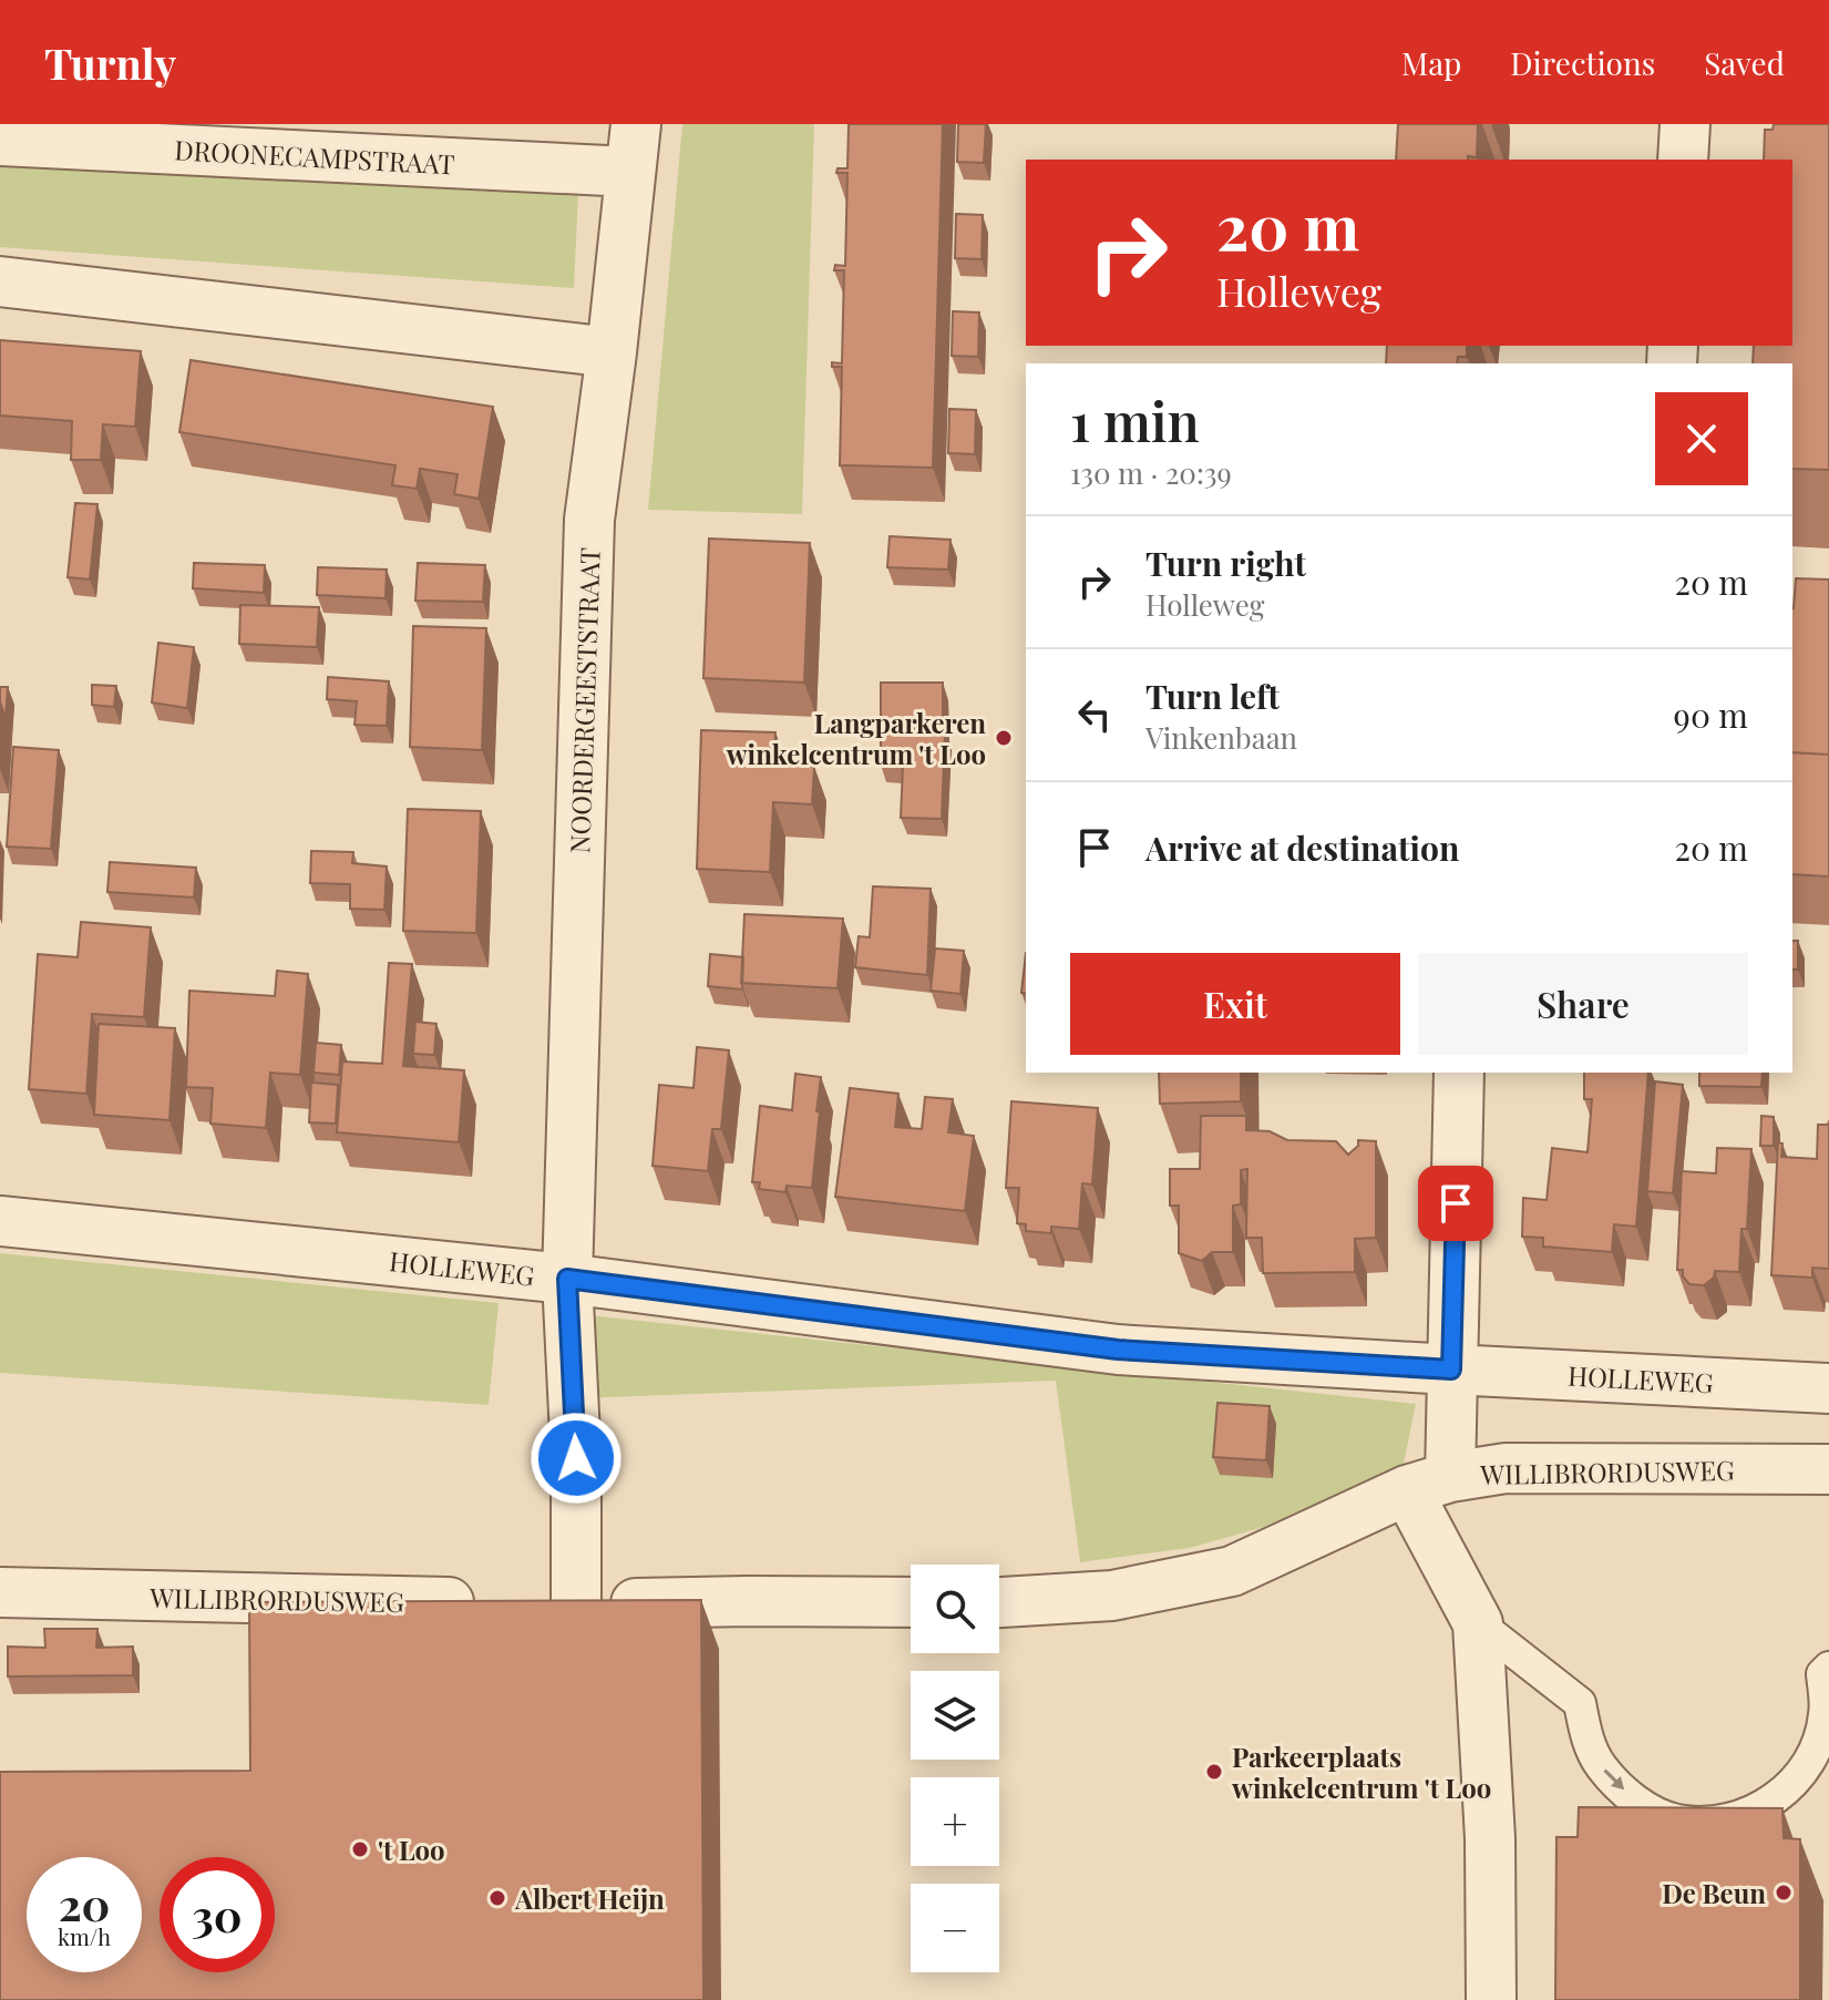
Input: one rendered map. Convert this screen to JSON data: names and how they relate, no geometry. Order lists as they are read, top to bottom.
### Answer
{
  "streets": {
    "street": [
      "DROONECAMPSTRAAT",
      "NOORDERGEESTSTRAAT",
      "HOLLEWEG",
      "WILLIBRORDUSWEG"
    ]
  },
  "crossings": [
    ["DROONECAMPSTRAAT", "NOORDERGEESTSTRAAT"],
    ["NOORDERGEESTSTRAAT", "HOLLEWEG"]
  ],
  "places": [
    "Langparkeren winkelcentrum 't Loo",
    "Parkeerplaats winkelcentrum 't Loo",
    "'t Loo",
    "De Beun",
    "Albert Heijn"
  ],
  "page": {
    "header": "Turnly",
    "nav": ["Map", "Directions", "Saved"],
    "turn": ["20 m", "Holleweg"],
    "heading": ["1 min", "130 m · 20:39"],
    "list": [
      {
        "name": "Turn right",
        "note": "Holleweg",
        "value": "20 m"
      },
      {
        "name": "Turn left",
        "note": "Vinkenbaan",
        "value": "90 m"
      },
      {
        "name": "Arrive at destination",
        "value": "20 m"
      }
    ],
    "buttons": ["Exit", "Share"],
    "map_buttons": ["+", "−"],
    "speed": "20 km/h",
    "limit": "30"
  }
}
